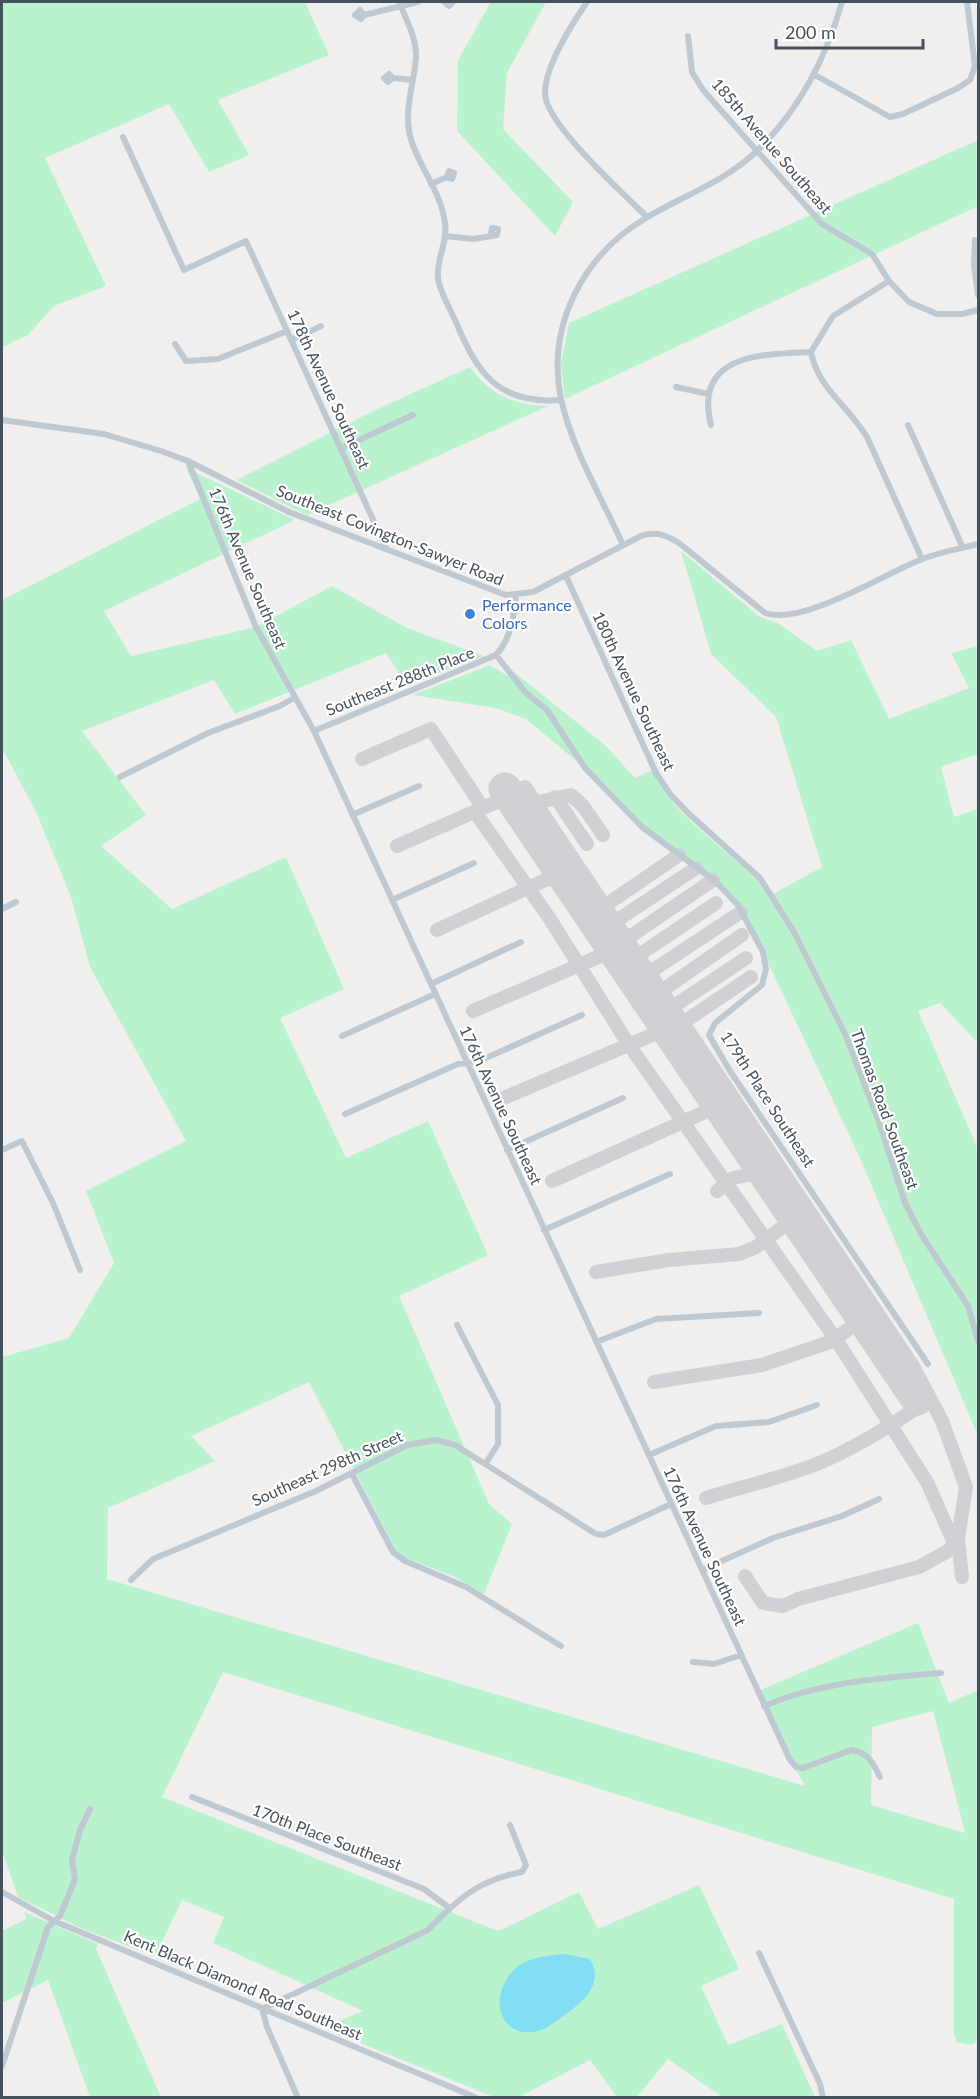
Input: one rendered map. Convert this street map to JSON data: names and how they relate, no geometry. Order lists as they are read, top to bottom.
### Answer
{
  "streets": {
    "street": [
      "185th Avenue Southeast",
      "178th Avenue Southeast",
      "Southeast Covington-Sawyer Road",
      "176th Avenue Southeast",
      "Southeast 288th Place",
      "180th Avenue Southeast",
      "179th Place Southeast",
      "Thomas Road Southeast",
      "Southeast 298th Street",
      "170th Place Southeast",
      "Kent Black Diamond Road Southeast"
    ]
  },
  "crossings": [
    ["178th Avenue Southeast", "Southeast Covington-Sawyer Road"],
    ["Southeast Covington-Sawyer Road", "176th Avenue Southeast"],
    ["Southeast Covington-Sawyer Road", "180th Avenue Southeast"],
    ["176th Avenue Southeast", "Southeast 288th Place"],
    ["176th Avenue Southeast", "Southeast 298th Street"],
    ["Southeast 288th Place", "179th Place Southeast"],
    ["180th Avenue Southeast", "Thomas Road Southeast"]
  ],
  "places": ["Performance Colors"],
  "scale_bar": "200 m"
}
